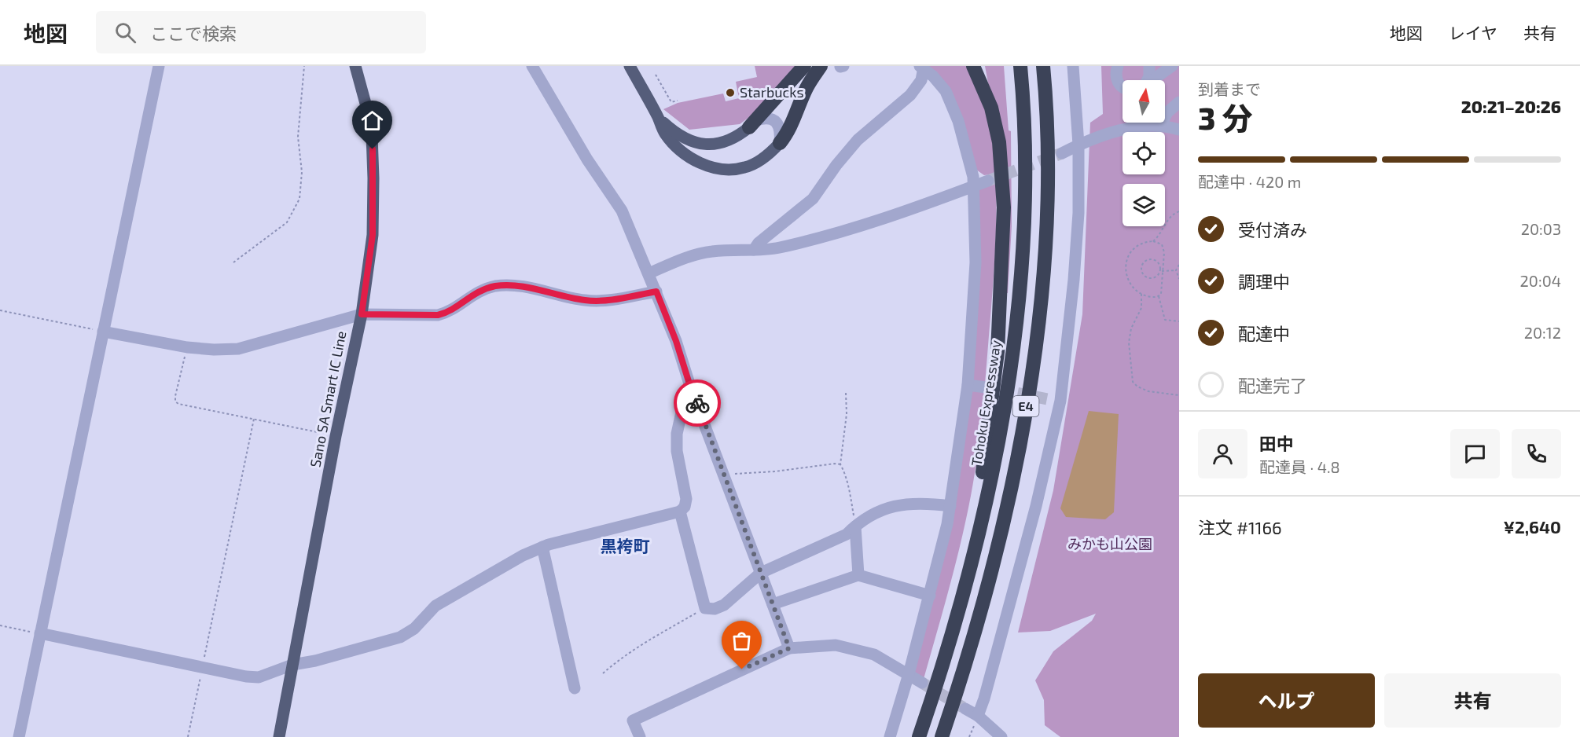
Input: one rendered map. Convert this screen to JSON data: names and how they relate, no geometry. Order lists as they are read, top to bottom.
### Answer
{
  "streets": {
    "highway": ["Tohoku Expressway", "E4"],
    "main road": ["Sano SA Smart IC Line"]
  },
  "districts": ["黒袴町"],
  "parks": ["みかも山公園"],
  "places": ["Starbucks"],
  "north": "top",
  "page": {
    "header": "地図",
    "search": "ここで検索",
    "nav": ["地図", "レイヤ", "共有"],
    "heading": ["3 分", "到着まで", "20:21–20:26"],
    "panel": [
      "田中",
      "配達員 · 4.8",
      "注文 #1166",
      "¥2,640"
    ],
    "bar": "配達中 · 420 m",
    "list": [
      ["受付済み", "20:03"],
      ["調理中", "20:04"],
      ["配達中", "20:12"],
      "配達完了"
    ],
    "buttons": ["ヘルプ", "共有"]
  }
}
